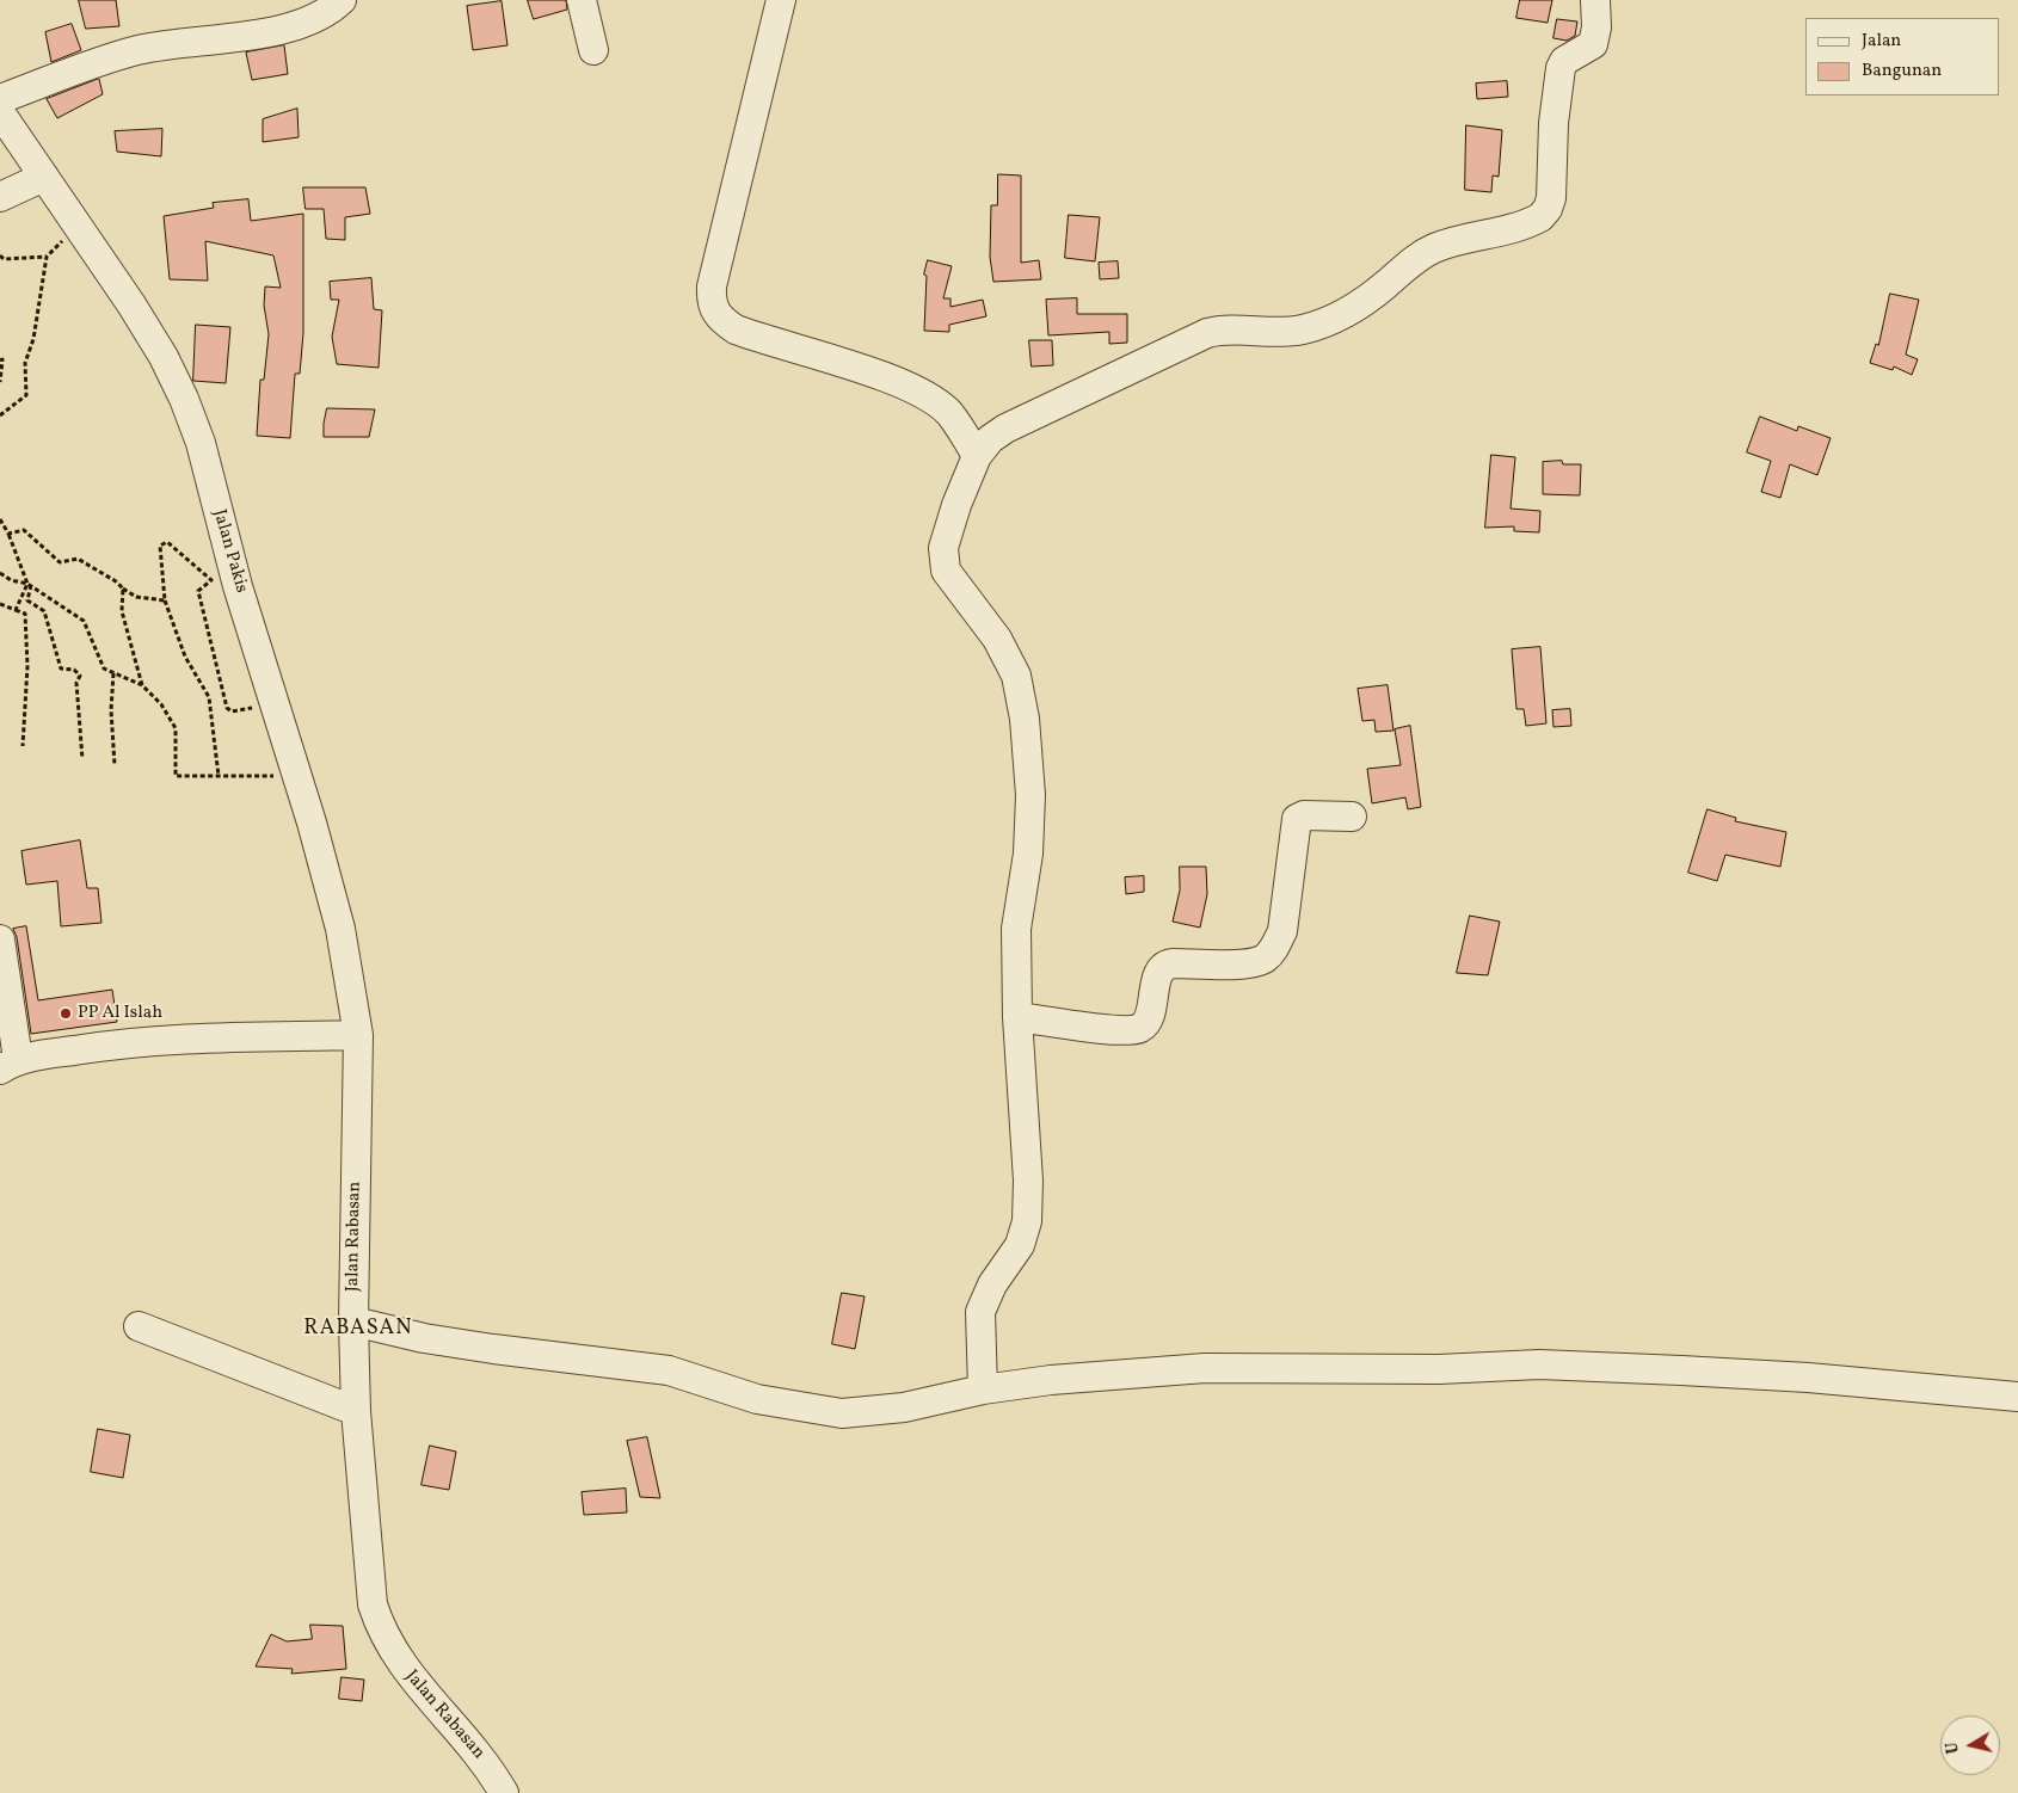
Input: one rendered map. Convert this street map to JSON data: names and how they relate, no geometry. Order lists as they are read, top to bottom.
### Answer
{
  "streets": {
    "street": ["Jalan Pakis", "Jalan Rabasan"]
  },
  "crossings": [
    ["Jalan Pakis", "Jalan Rabasan"]
  ],
  "districts": ["RABASAN"],
  "places": ["PP Al Islah"],
  "legend": ["Jalan", "Bangunan"],
  "north": "left"
}
